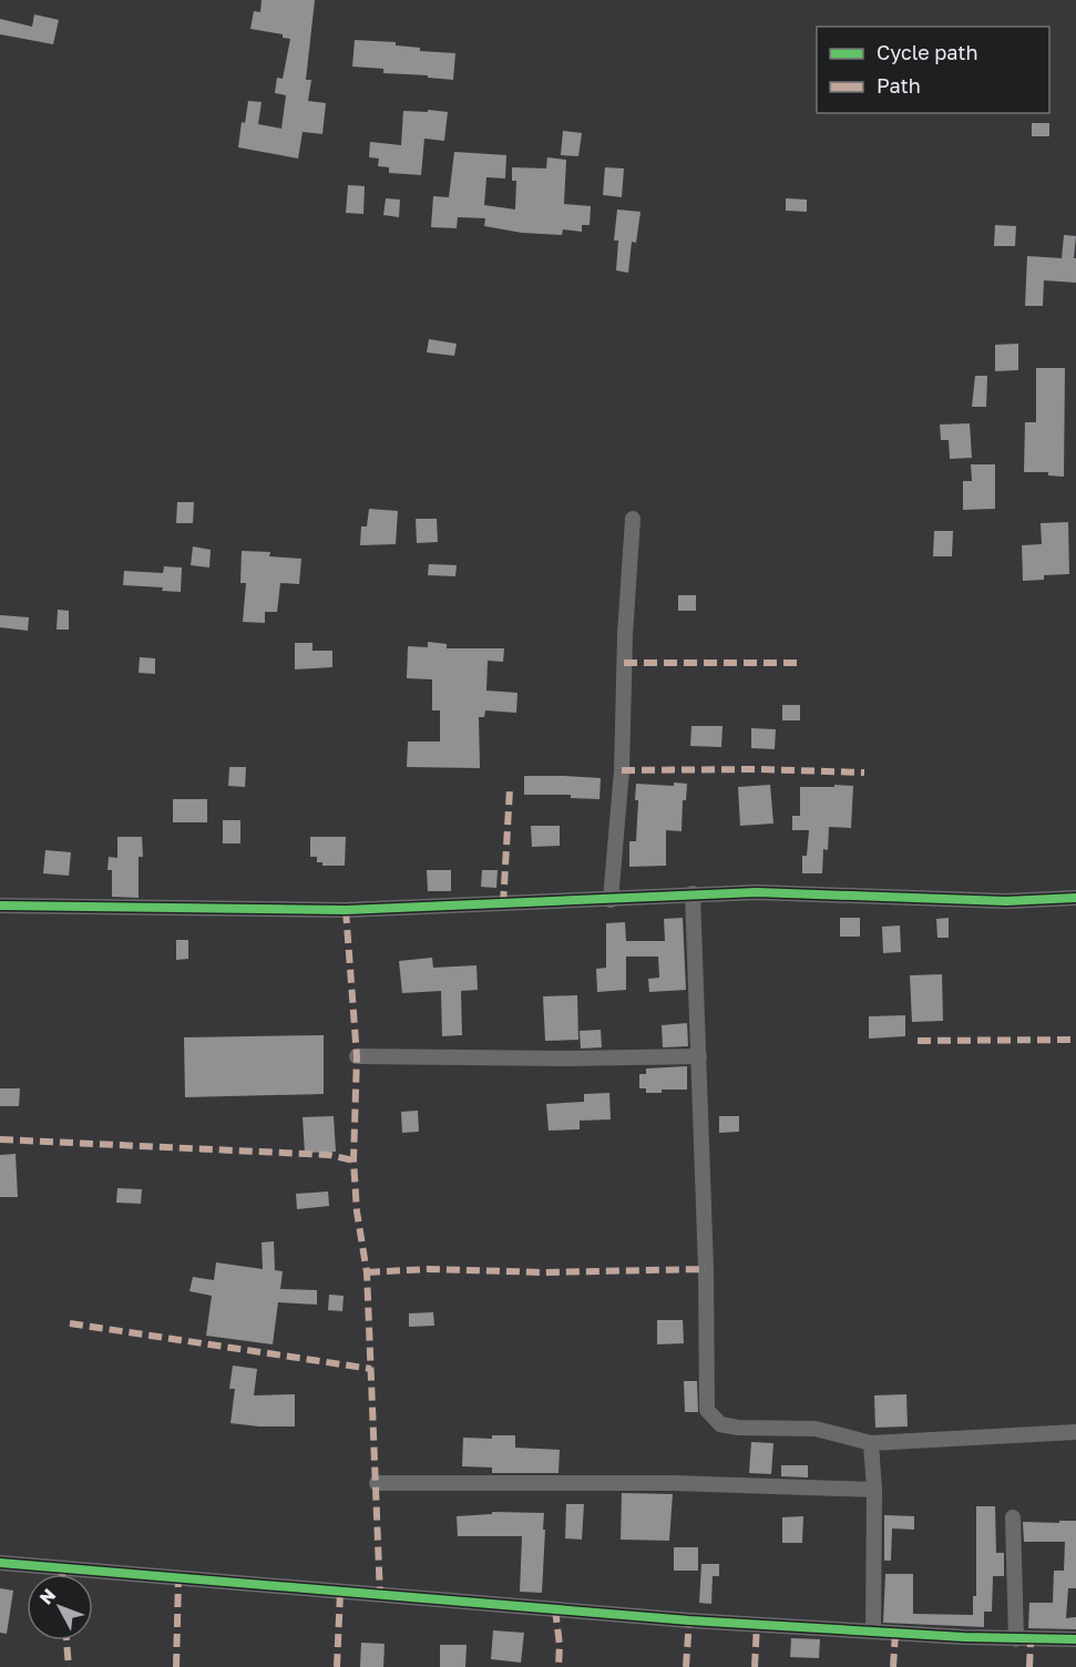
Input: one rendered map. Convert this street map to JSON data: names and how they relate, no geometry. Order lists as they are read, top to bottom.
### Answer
{
  "legend": ["Cycle path", "Path"],
  "north": "top left"
}
